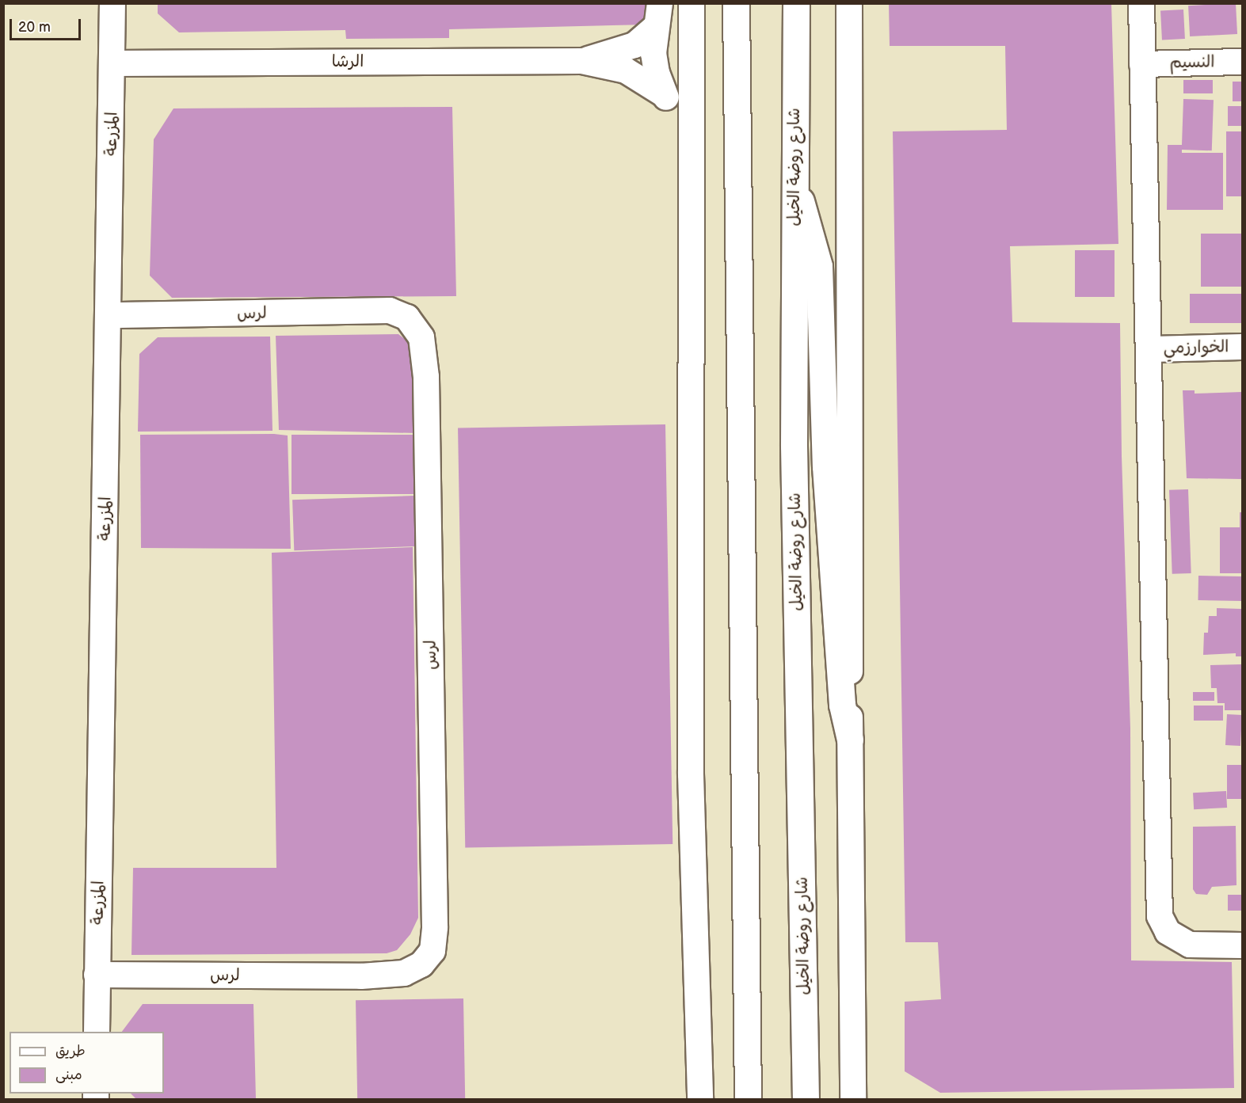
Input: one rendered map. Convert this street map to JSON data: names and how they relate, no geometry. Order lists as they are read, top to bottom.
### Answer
{
  "streets": {
    "main road": ["شارع روضة الخيل"],
    "street": [
      "الرشا",
      "النسيم",
      "المزرعة",
      "لرس",
      "الخوارزمي"
    ]
  },
  "crossings": [
    ["الرشا", "المزرعة"],
    ["المزرعة", "لرس"]
  ],
  "legend": ["طريق", "مبنى"],
  "scale_bar": "20 m"
}
